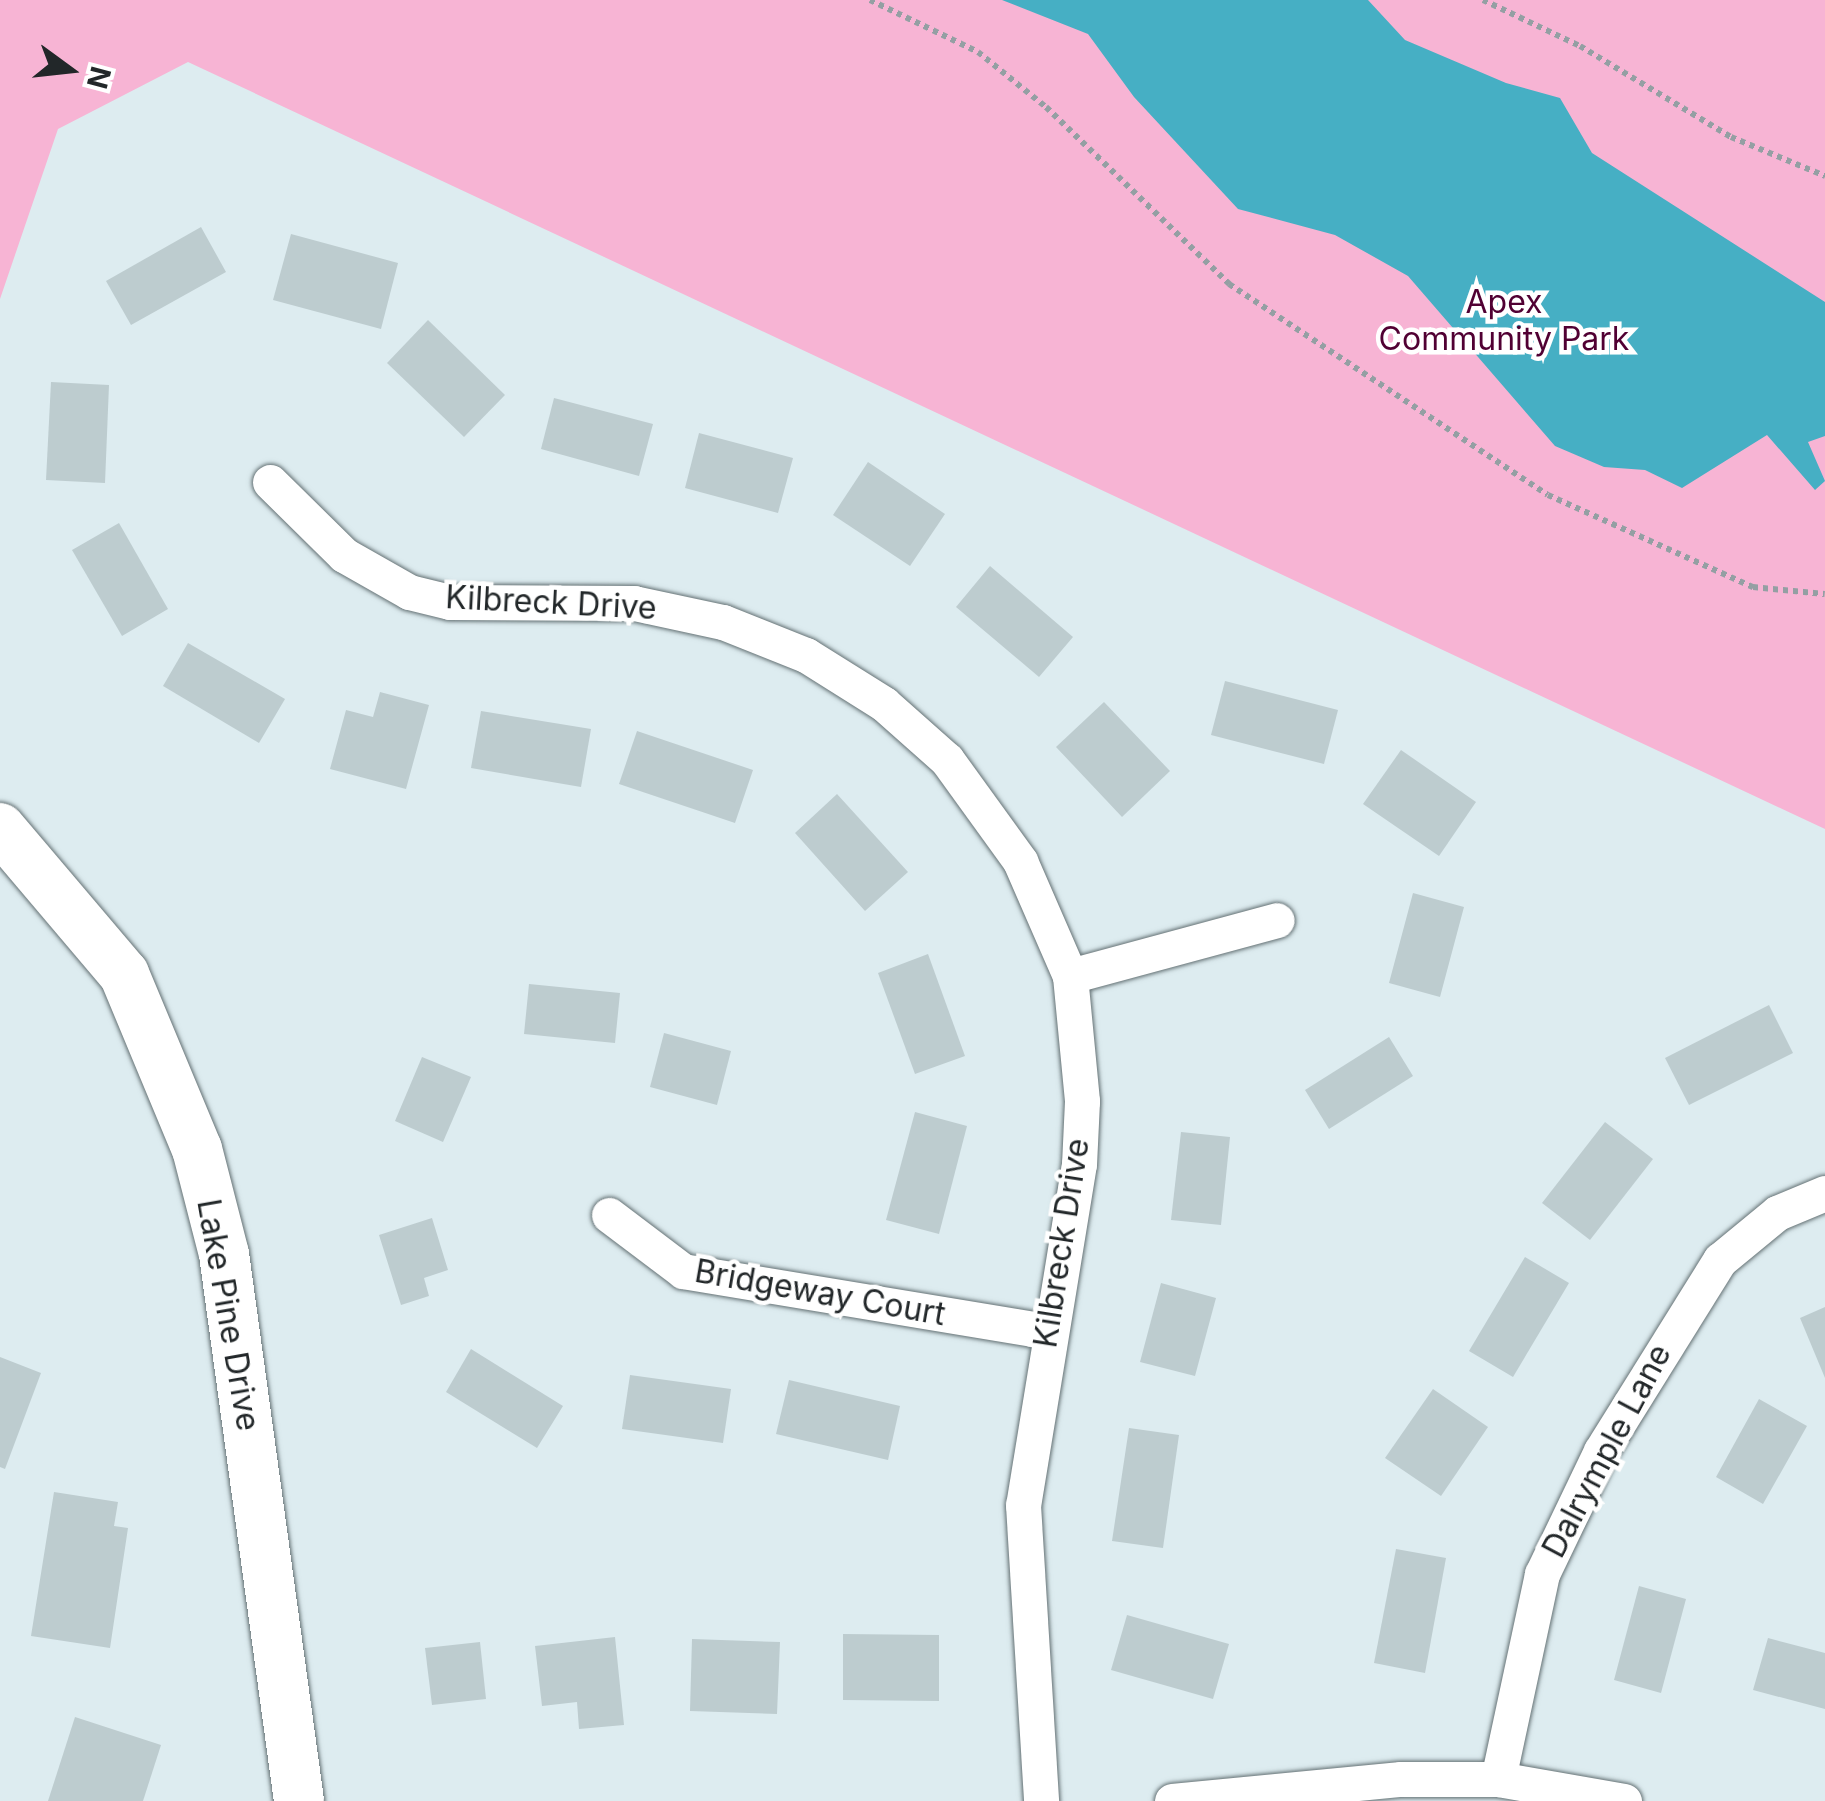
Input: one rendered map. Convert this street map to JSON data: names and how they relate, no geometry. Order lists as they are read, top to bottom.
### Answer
{
  "streets": {
    "main road": ["Lake Pine Drive"],
    "street": ["Kilbreck Drive", "Bridgeway Court", "Dalrymple Lane"]
  },
  "crossings": [
    ["Kilbreck Drive", "Bridgeway Court"]
  ],
  "parks": ["Apex Community Park"],
  "north": "right"
}
